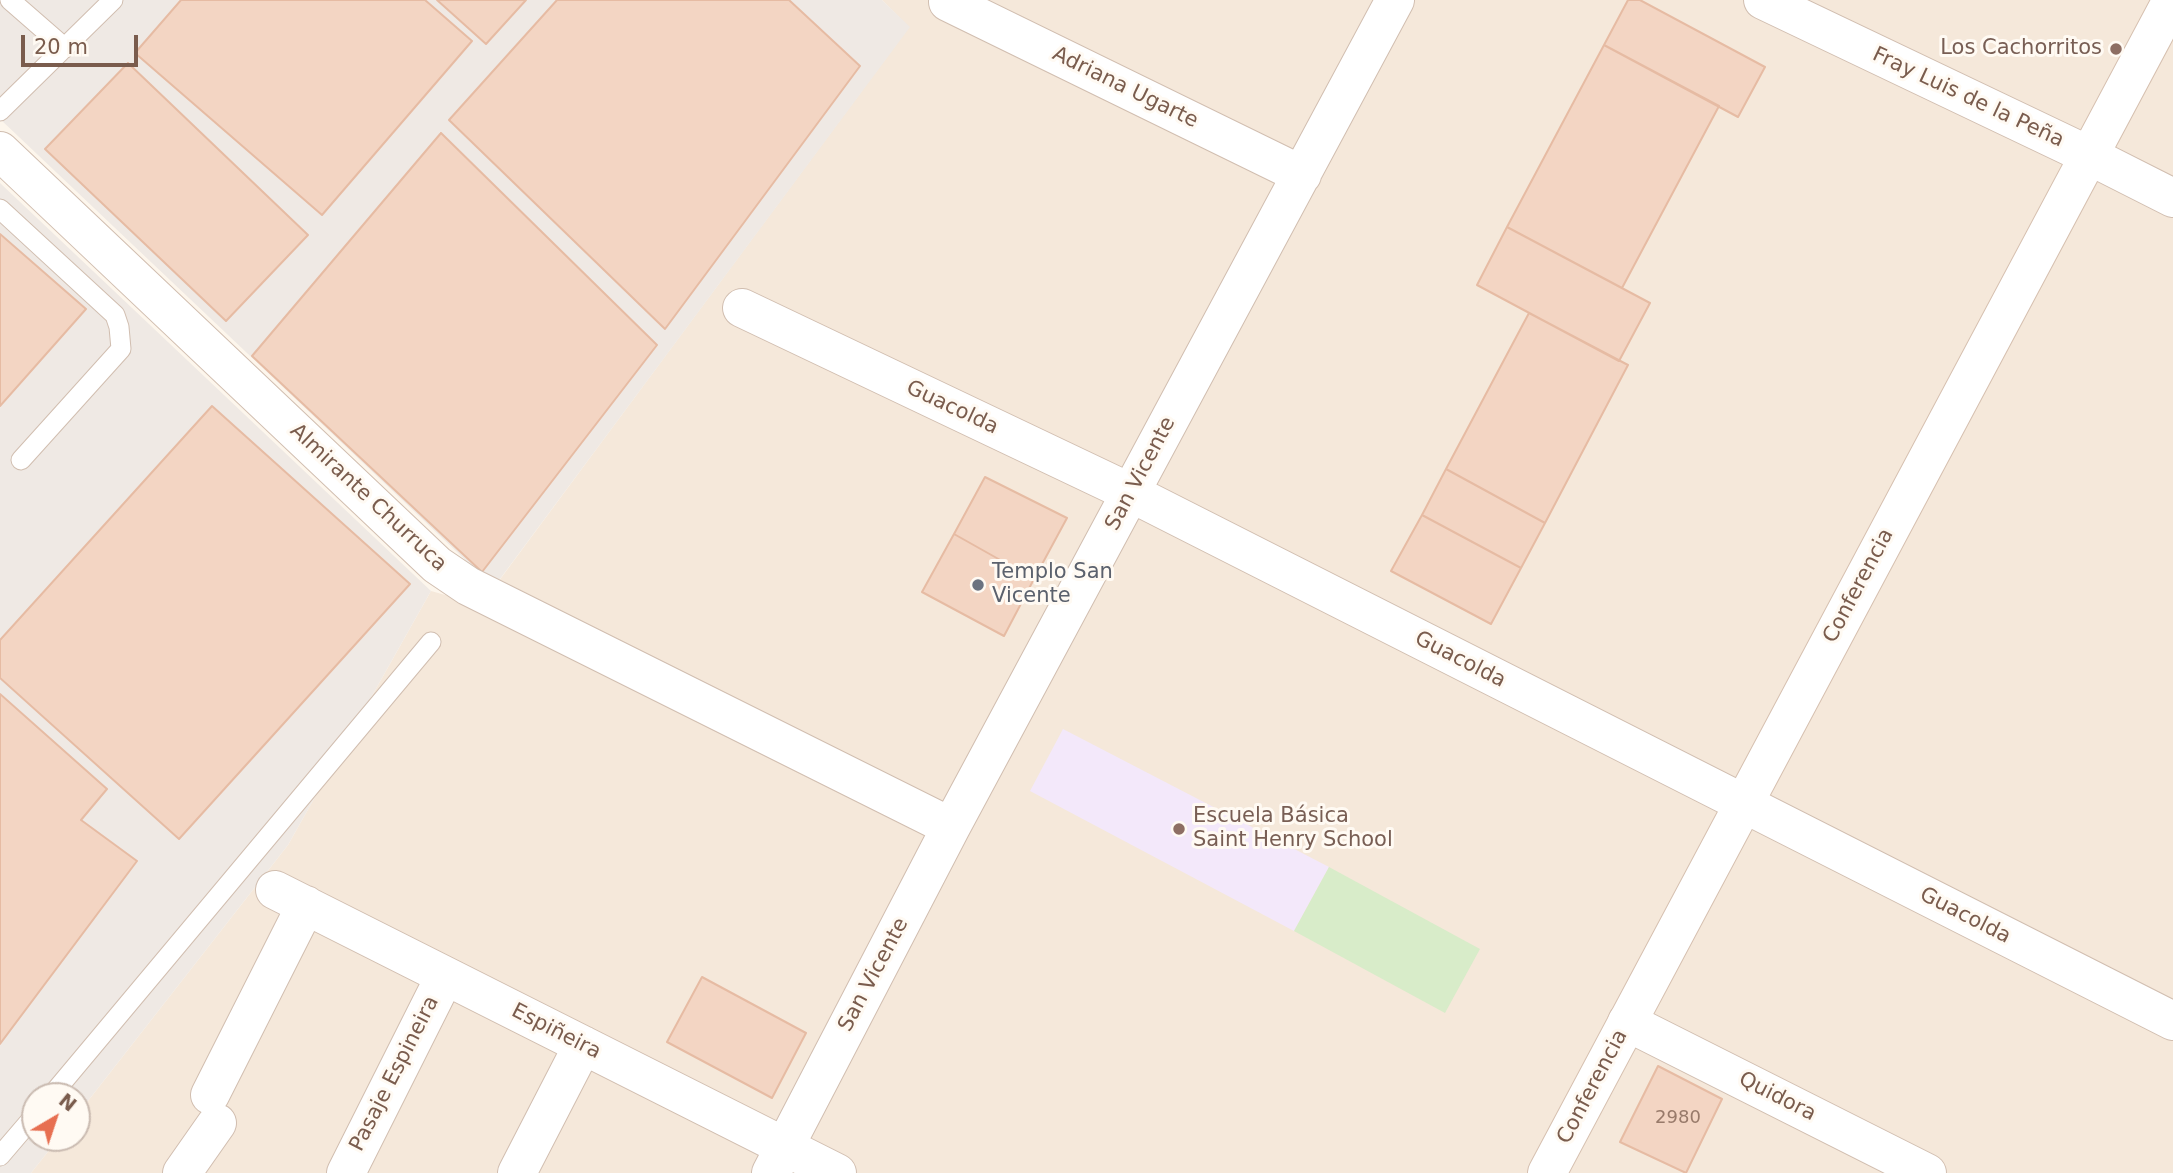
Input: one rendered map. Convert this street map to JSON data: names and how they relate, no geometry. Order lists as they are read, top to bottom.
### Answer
{
  "streets": {
    "street": [
      "Adriana Ugarte",
      "Fray Luis de la Peña",
      "Guacolda",
      "San Vicente",
      "Almirante Churruca",
      "Conferencia",
      "Espiñeira",
      "Pasaje Espineira",
      "Quidora"
    ]
  },
  "crossings": [
    ["Adriana Ugarte", "San Vicente"],
    ["Fray Luis de la Peña", "Conferencia"],
    ["Guacolda", "San Vicente"],
    ["Guacolda", "Conferencia"],
    ["San Vicente", "Almirante Churruca"],
    ["San Vicente", "Espiñeira"],
    ["Conferencia", "Quidora"],
    ["Espiñeira", "Pasaje Espineira"]
  ],
  "places": ["Los Cachorritos", "Templo San Vicente", "Escuela Básica Saint Henry School"],
  "house_numbers": ["2980"],
  "scale_bar": "20 m",
  "north": "top right"
}
